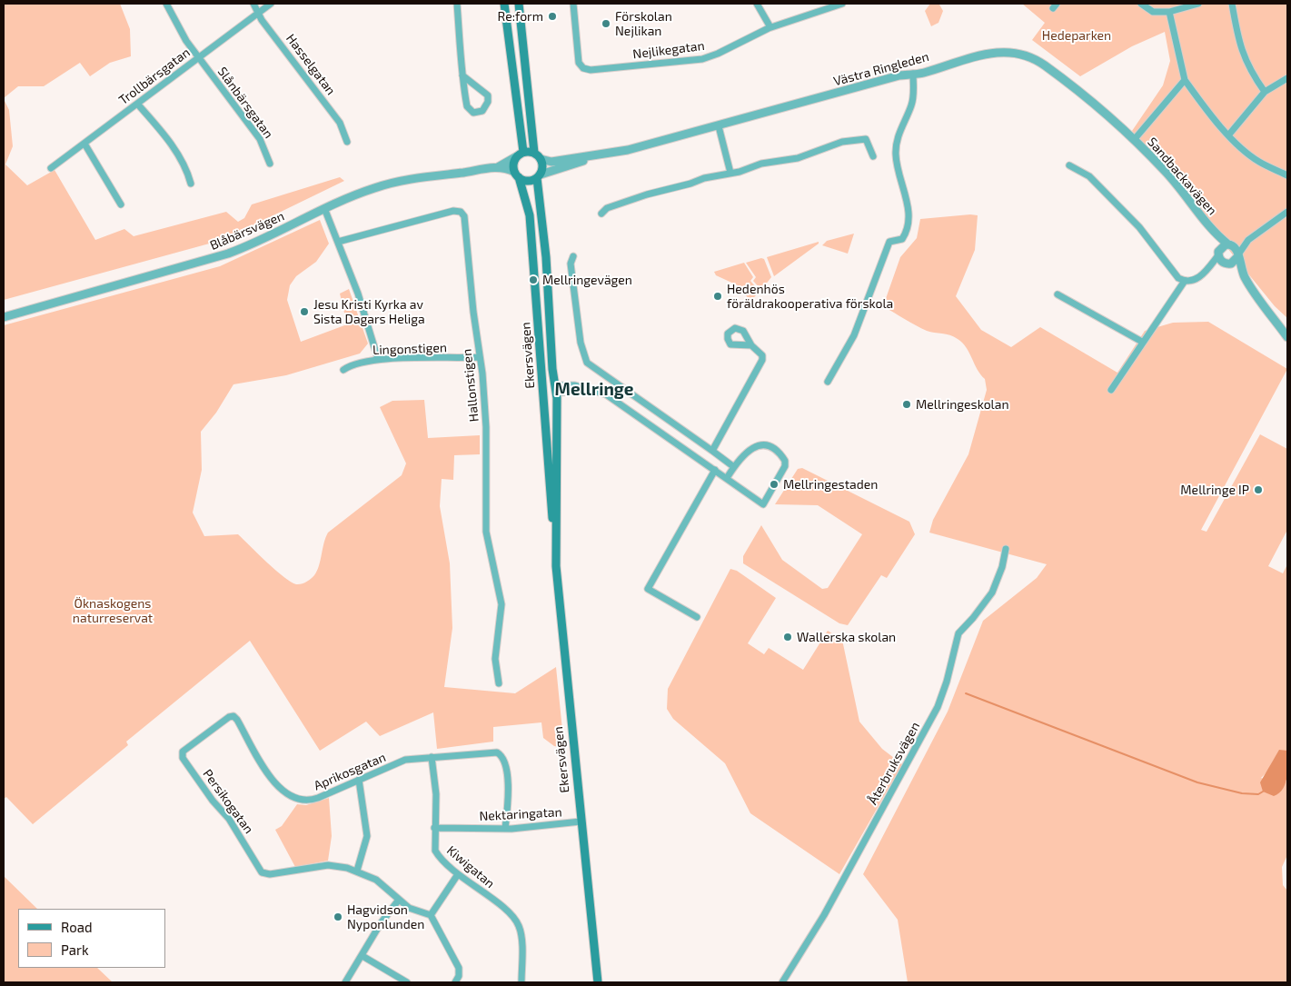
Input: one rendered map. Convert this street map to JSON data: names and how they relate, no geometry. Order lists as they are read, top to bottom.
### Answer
{
  "streets": {
    "main road": ["Ekersvägen"],
    "street": [
      "Nejlikegatan",
      "Hasselgatan",
      "Västra Ringleden",
      "Trollbärsgatan",
      "Slånbärsgatan",
      "Sandbackavägen",
      "Blåbärsvägen",
      "Lingonstigen",
      "Hallonstigen",
      "Återbruksvägen",
      "Aprikosgatan",
      "Persikogatan",
      "Nektaringatan",
      "Kiwigatan"
    ]
  },
  "crossings": [
    ["Hasselgatan", "Trollbärsgatan"],
    ["Västra Ringleden", "Sandbackavägen"],
    ["Västra Ringleden", "Blåbärsvägen"],
    ["Västra Ringleden", "Ekersvägen"],
    ["Trollbärsgatan", "Slånbärsgatan"],
    ["Blåbärsvägen", "Ekersvägen"],
    ["Lingonstigen", "Hallonstigen"],
    ["Ekersvägen", "Nektaringatan"],
    ["Aprikosgatan", "Persikogatan"],
    ["Aprikosgatan", "Nektaringatan"],
    ["Aprikosgatan", "Kiwigatan"],
    ["Nektaringatan", "Kiwigatan"]
  ],
  "districts": ["Mellringe"],
  "parks": ["Hedeparken", "Öknaskogens naturreservat"],
  "places": [
    "Re:form",
    "Förskolan Nejlikan",
    "Mellringevägen",
    "Hedenhös föräldrakooperativa förskola",
    "Jesu Kristi Kyrka av Sista Dagars Heliga",
    "Mellringeskolan",
    "Mellringestaden",
    "Mellringe IP",
    "Wallerska skolan",
    "Hagvidson Nyponlunden"
  ],
  "legend": ["Road", "Park"]
}
